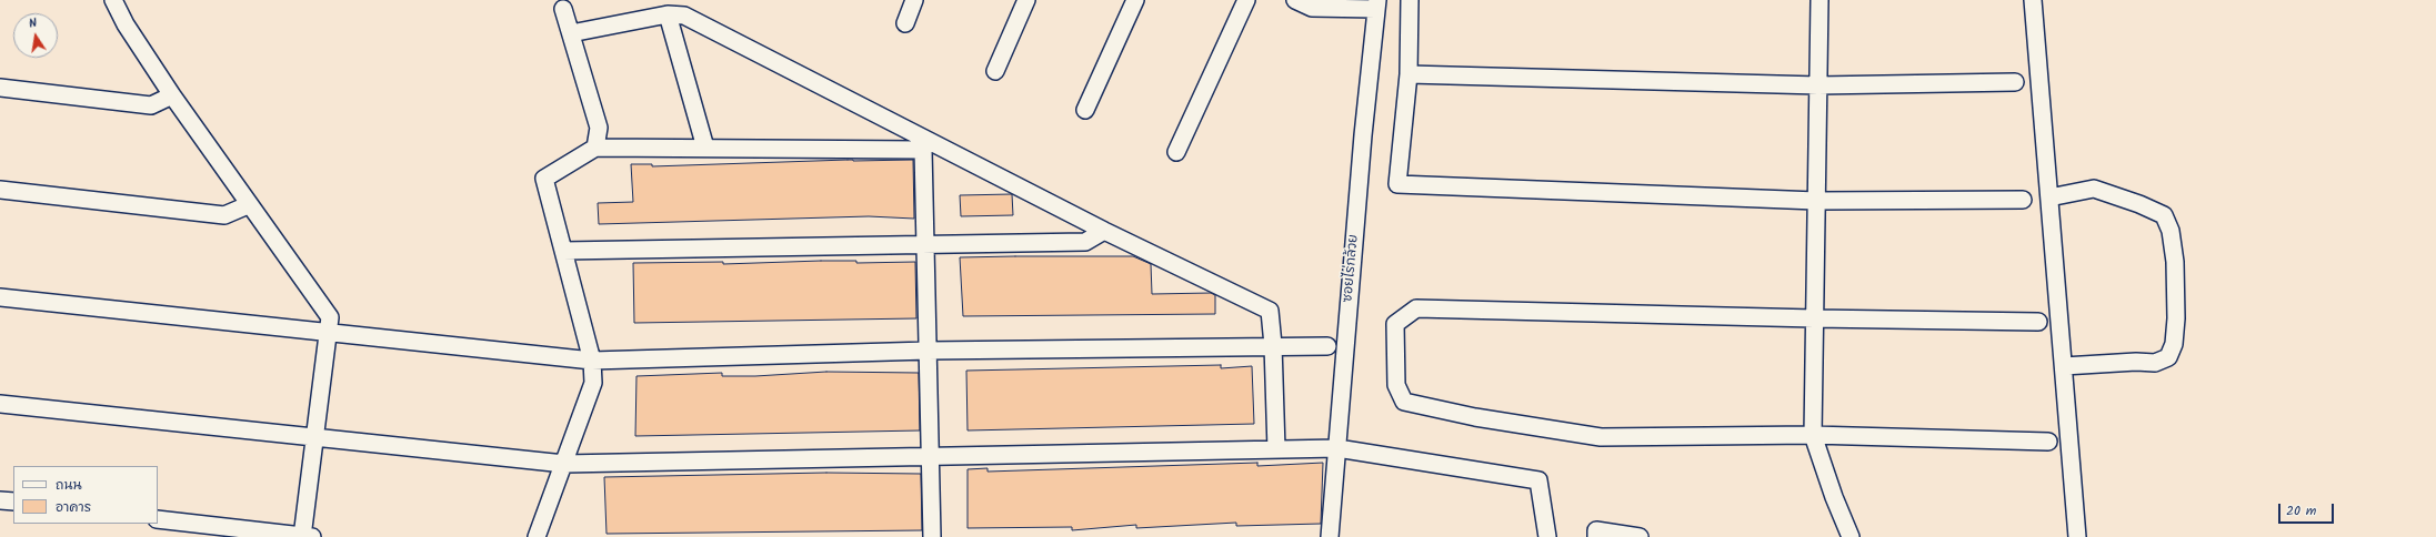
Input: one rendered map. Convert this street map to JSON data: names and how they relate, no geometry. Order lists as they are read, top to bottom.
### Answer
{
  "streets": {
    "street": ["ซอยไร่กล้วย"]
  },
  "legend": ["ถนน", "อาคาร"],
  "scale_bar": "20 m",
  "north": "top"
}
